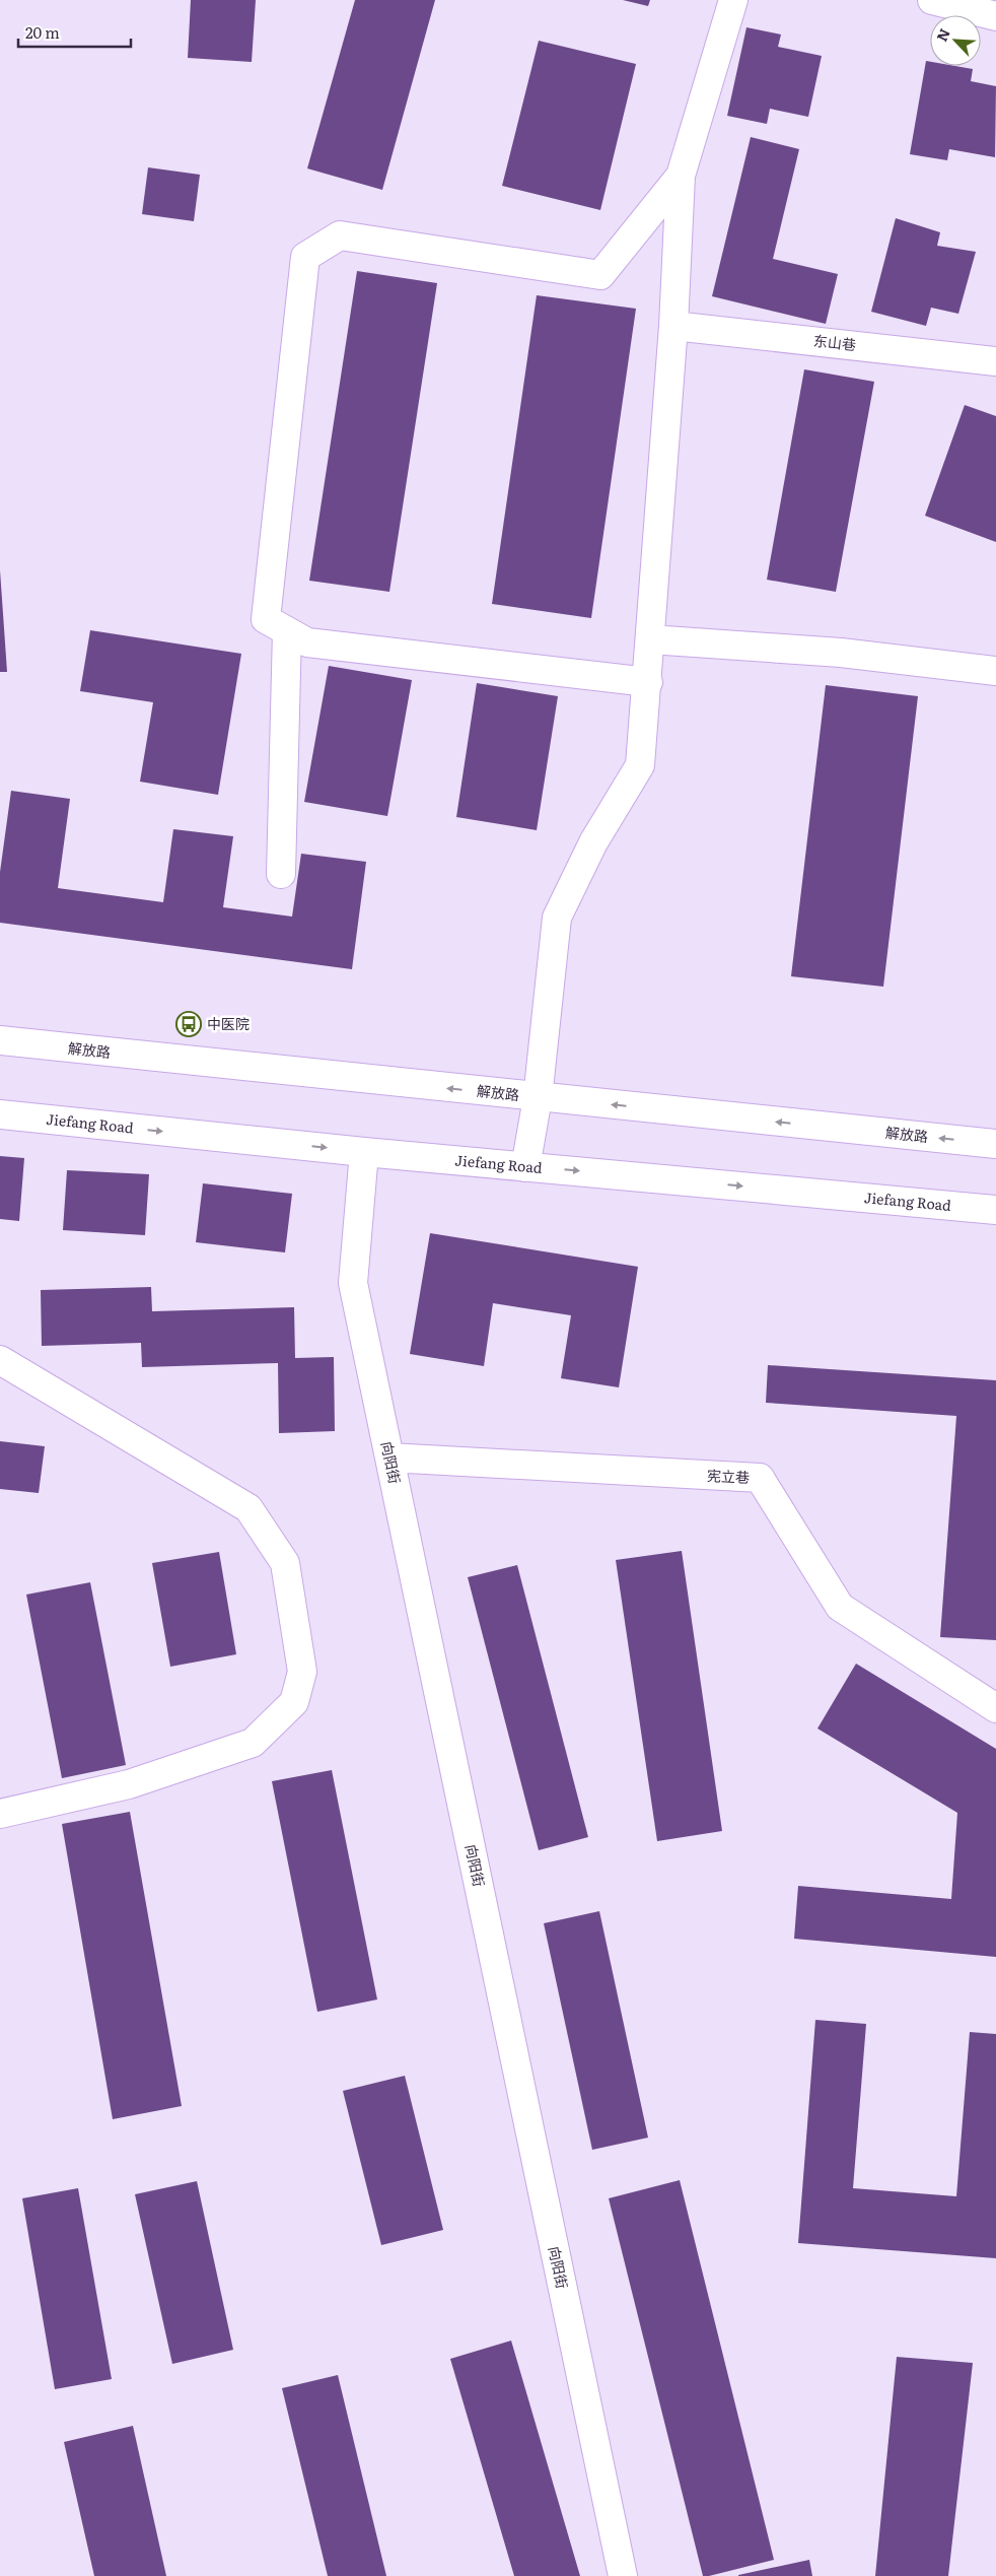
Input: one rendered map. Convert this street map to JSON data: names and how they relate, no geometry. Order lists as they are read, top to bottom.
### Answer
{
  "streets": {
    "street": [
      "东山巷",
      "解放路",
      "Jiefang Road",
      "向阳街",
      "宪立巷"
    ]
  },
  "crossings": [
    ["Jiefang Road", "向阳街"],
    ["向阳街", "宪立巷"]
  ],
  "one_way": ["解放路", "Jiefang Road"],
  "places": {
    "bus stop": ["中医院"]
  },
  "scale_bar": "20 m",
  "north": "top left"
}
